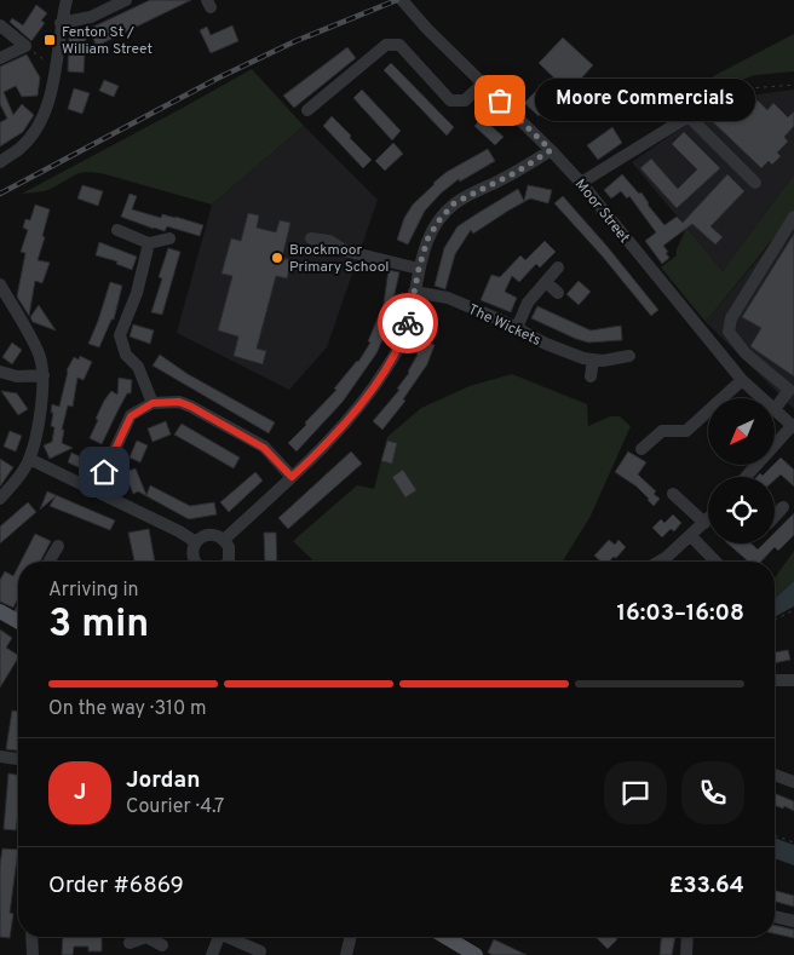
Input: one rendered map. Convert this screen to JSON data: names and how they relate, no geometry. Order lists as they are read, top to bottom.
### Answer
{
  "streets": {
    "street": ["Moor Street", "The Wickets"]
  },
  "places": {
    "transit": ["Fenton St / William Street"],
    "other": ["Moore Commercials", "Brockmoor Primary School"]
  },
  "north": "bottom left",
  "page": {
    "bubble": "Moore Commercials",
    "heading": ["3 min", "Arriving in", "16:03–16:08"],
    "panel": [
      "Jordan",
      "Courier · 4.7",
      "Order #6869",
      "£33.64"
    ],
    "bar": "On the way · 310 m",
    "round": "J"
  }
}
